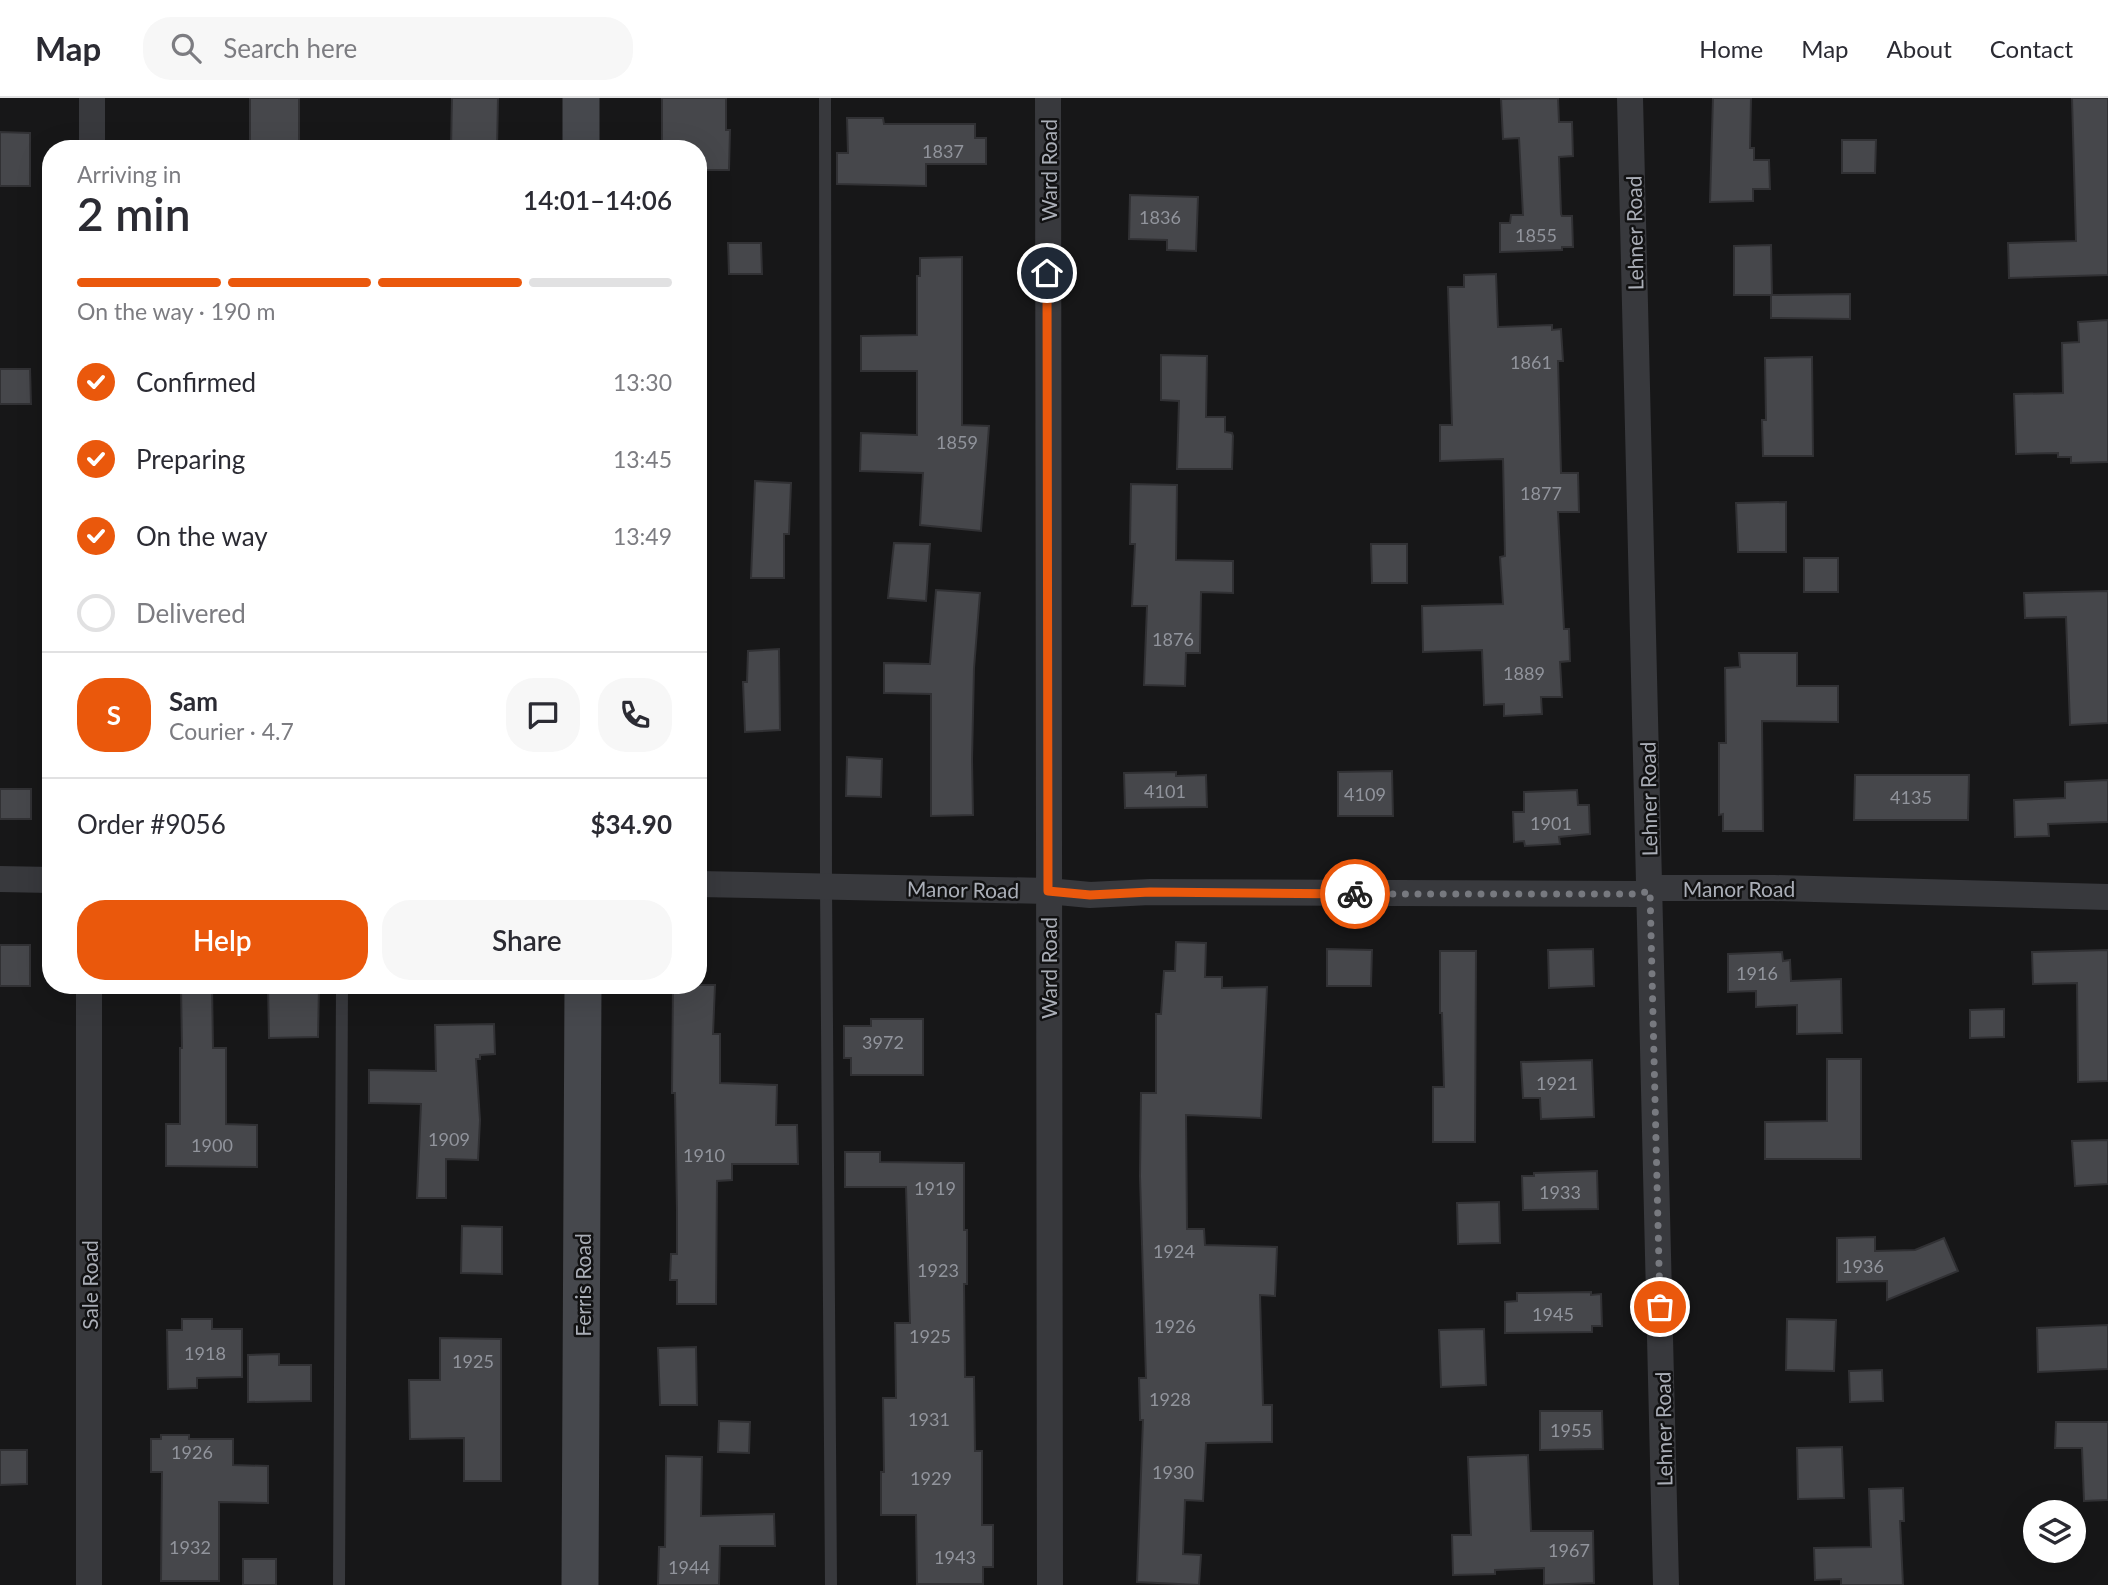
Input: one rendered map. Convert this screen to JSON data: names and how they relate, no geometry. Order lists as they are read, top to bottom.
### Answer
{
  "streets": {
    "main road": ["Ferris Road"],
    "street": [
      "Ward Road",
      "Lehner Road",
      "Manor Road",
      "Sale Road"
    ]
  },
  "crossings": [
    ["Ward Road", "Manor Road"],
    ["Lehner Road", "Manor Road"]
  ],
  "house_numbers": [
    "1837",
    "1836",
    "1855",
    "1861",
    "1859",
    "1877",
    "1876",
    "1889",
    "4101",
    "4109",
    "4135",
    "1901",
    "1916",
    "3972",
    "1921",
    "1909",
    "1900",
    "1910",
    "1919",
    "1933",
    "1924",
    "1936",
    "1923",
    "1945",
    "1926",
    "1925",
    "1918",
    "1925",
    "1928",
    "1931",
    "1955",
    "1926",
    "1930",
    "1929",
    "1932",
    "1967",
    "1943",
    "1944"
  ],
  "page": {
    "header": "Map",
    "search": "Search here",
    "nav": [
      "Home",
      "Map",
      "About",
      "Contact"
    ],
    "heading": ["2 min", "Arriving in", "14:01–14:06"],
    "panel": [
      "Sam",
      "Courier · 4.7",
      "Order #9056",
      "$34.90"
    ],
    "bar": "On the way · 190 m",
    "list": [
      ["Confirmed", "13:30"],
      ["Preparing", "13:45"],
      ["On the way", "13:49"],
      "Delivered"
    ],
    "round": "S",
    "buttons": ["Help", "Share"]
  }
}
